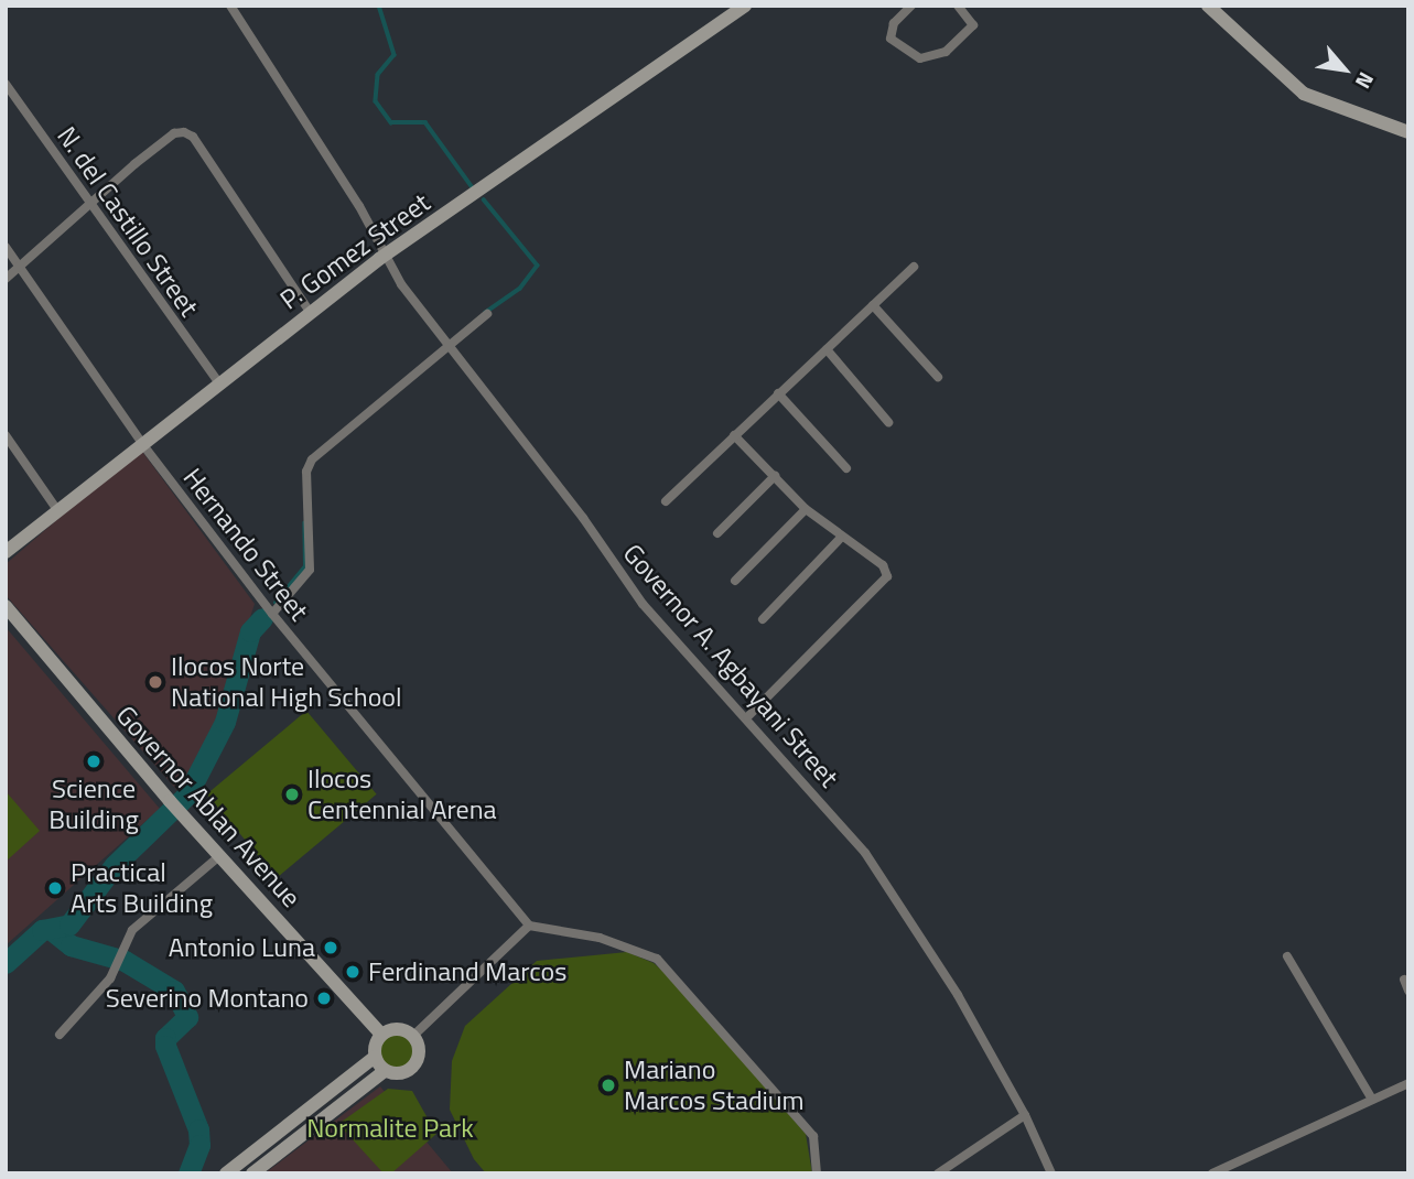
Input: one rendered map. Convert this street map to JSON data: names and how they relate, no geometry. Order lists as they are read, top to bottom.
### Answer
{
  "streets": {
    "main road": ["P. Gomez Street", "Governor Ablan Avenue"],
    "street": ["N. del Castillo Street", "Hernando Street", "Governor A. Agbayani Street"]
  },
  "crossings": [
    ["N. del Castillo Street", "P. Gomez Street"],
    ["P. Gomez Street", "Hernando Street"],
    ["P. Gomez Street", "Governor A. Agbayani Street"]
  ],
  "parks": ["Normalite Park"],
  "places": [
    "Ilocos Norte National High School",
    "Science Building",
    "Ilocos Centennial Arena",
    "Practical Arts Building",
    "Antonio Luna",
    "Ferdinand Marcos",
    "Severino Montano",
    "Mariano Marcos Stadium"
  ],
  "north": "bottom right"
}
